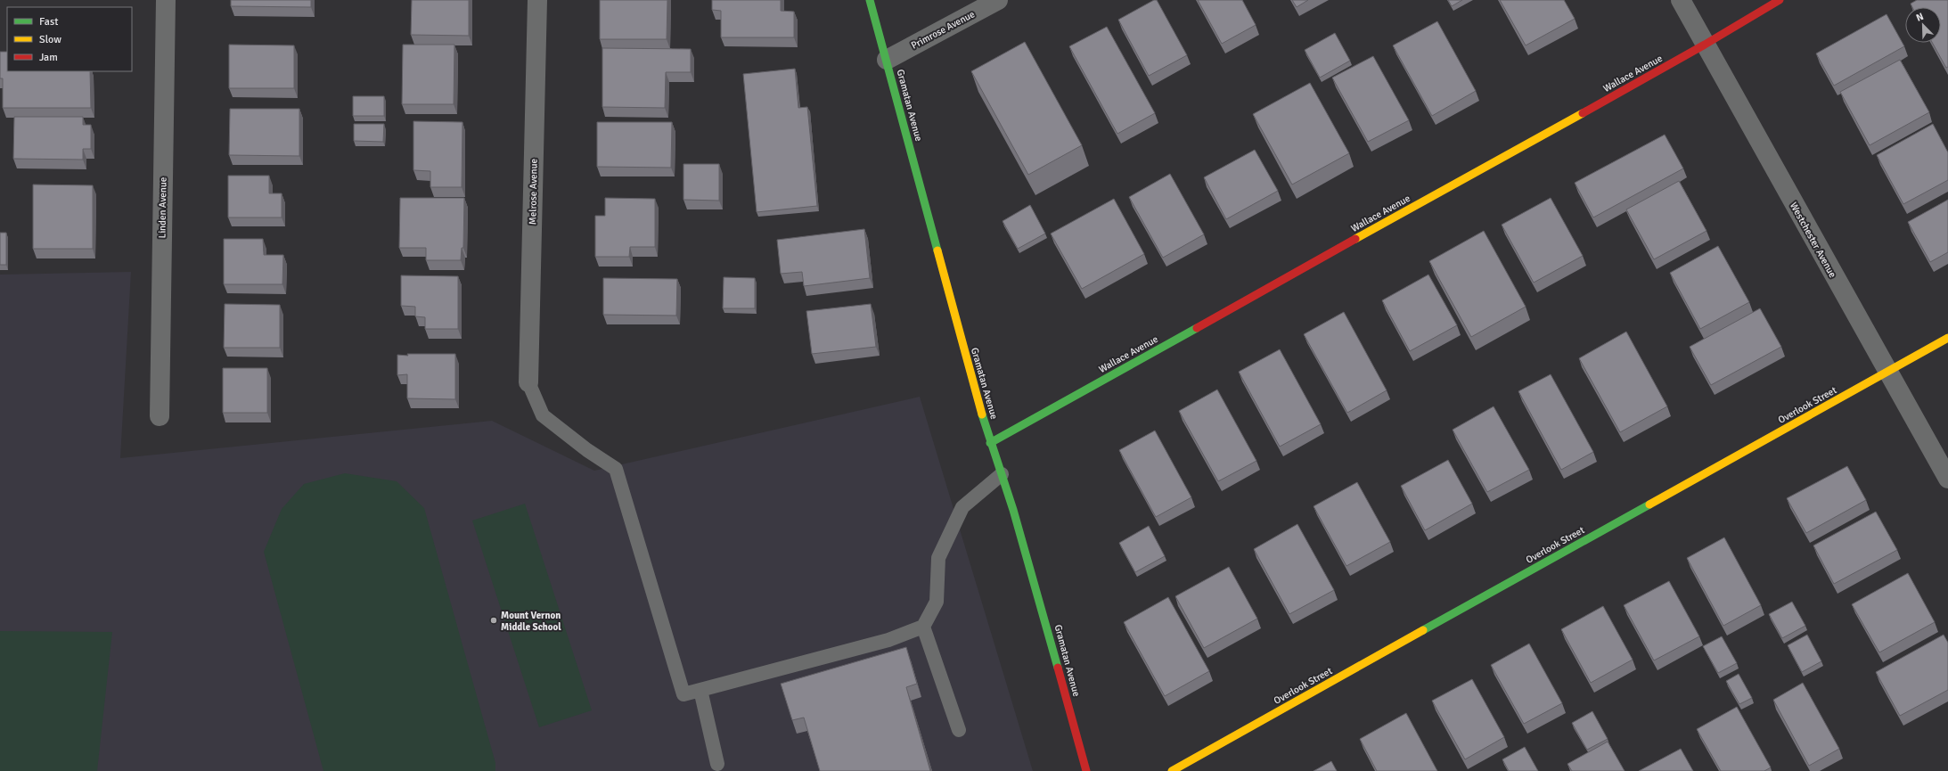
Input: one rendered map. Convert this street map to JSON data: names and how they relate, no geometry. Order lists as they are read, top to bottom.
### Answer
{
  "streets": {
    "street": [
      "Primrose Avenue",
      "Wallace Avenue",
      "Gramatan Avenue",
      "Melrose Avenue",
      "Linden Avenue",
      "Westchester Avenue",
      "Overlook Street"
    ]
  },
  "crossings": [
    ["Primrose Avenue", "Gramatan Avenue"],
    ["Wallace Avenue", "Gramatan Avenue"],
    ["Wallace Avenue", "Westchester Avenue"],
    ["Westchester Avenue", "Overlook Street"]
  ],
  "places": ["Mount Vernon Middle School"],
  "legend": ["Fast", "Slow", "Jam"],
  "north": "top left"
}
